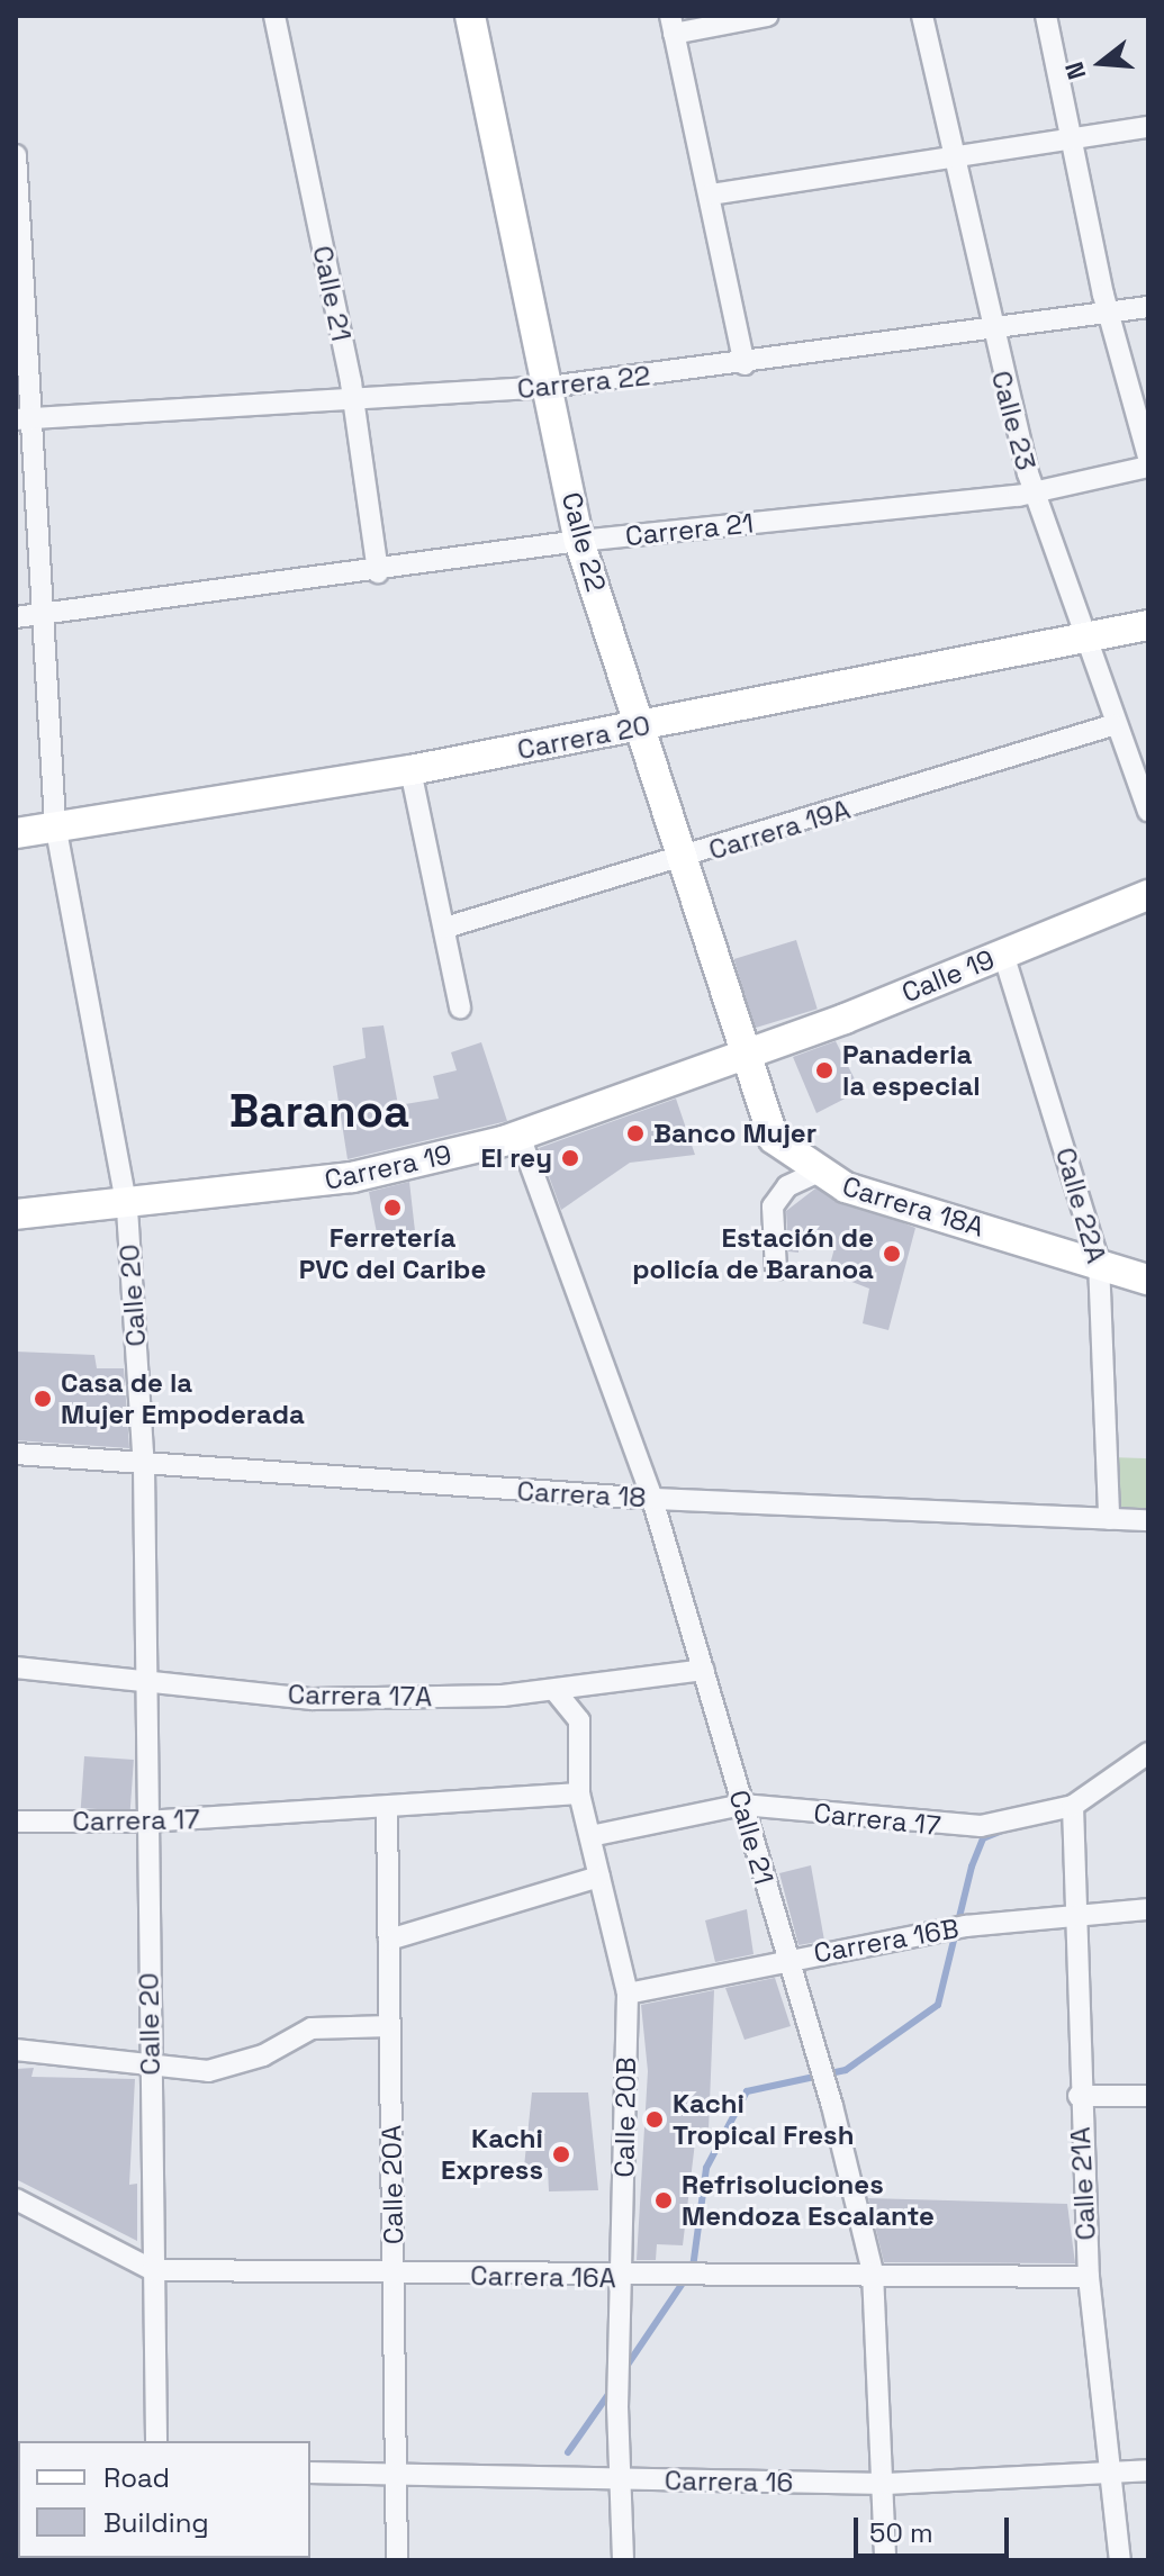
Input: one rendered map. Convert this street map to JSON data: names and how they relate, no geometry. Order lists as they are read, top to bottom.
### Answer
{
  "streets": {
    "street": [
      "Calle 21",
      "Carrera 22",
      "Calle 23",
      "Carrera 21",
      "Calle 22",
      "Carrera 20",
      "Carrera 19A",
      "Calle 19",
      "Carrera 19",
      "Calle 22A",
      "Carrera 18A",
      "Calle 20",
      "Carrera 18",
      "Carrera 17A",
      "Carrera 17",
      "Carrera 16B",
      "Calle 20B",
      "Calle 21A",
      "Calle 20A",
      "Carrera 16A",
      "Carrera 16"
    ]
  },
  "crossings": [
    ["Calle 21", "Carrera 22"],
    ["Calle 21", "Carrera 21"],
    ["Calle 21", "Carrera 19"],
    ["Calle 21", "Carrera 18"],
    ["Calle 21", "Carrera 17A"],
    ["Calle 21", "Carrera 17"],
    ["Calle 21", "Carrera 16B"],
    ["Calle 21", "Carrera 16A"],
    ["Calle 21", "Carrera 16"],
    ["Carrera 22", "Calle 23"],
    ["Carrera 22", "Calle 22"],
    ["Carrera 22", "Calle 20"],
    ["Calle 23", "Carrera 21"],
    ["Calle 23", "Carrera 20"],
    ["Calle 23", "Carrera 19A"],
    ["Carrera 21", "Calle 22"],
    ["Carrera 21", "Calle 20"],
    ["Calle 22", "Carrera 20"],
    ["Calle 22", "Carrera 19A"],
    ["Calle 22", "Calle 19"],
    ["Calle 22", "Carrera 19"],
    ["Calle 22", "Carrera 18A"],
    ["Carrera 20", "Calle 20"],
    ["Calle 19", "Carrera 19"],
    ["Calle 19", "Calle 22A"],
    ["Calle 19", "Carrera 18A"],
    ["Carrera 19", "Carrera 18A"],
    ["Carrera 19", "Calle 20"],
    ["Calle 22A", "Carrera 18A"],
    ["Calle 22A", "Carrera 18"],
    ["Calle 20", "Carrera 18"],
    ["Calle 20", "Carrera 17A"],
    ["Calle 20", "Carrera 17"],
    ["Calle 20", "Carrera 16A"],
    ["Carrera 17A", "Calle 20B"],
    ["Carrera 17", "Calle 20B"],
    ["Carrera 17", "Calle 21A"],
    ["Carrera 17", "Calle 20A"],
    ["Carrera 16B", "Calle 20B"],
    ["Carrera 16B", "Calle 21A"],
    ["Calle 20B", "Carrera 16A"],
    ["Calle 20B", "Carrera 16"],
    ["Calle 21A", "Carrera 16A"],
    ["Calle 21A", "Carrera 16"],
    ["Calle 20A", "Carrera 16A"],
    ["Calle 20A", "Carrera 16"]
  ],
  "districts": ["Baranoa"],
  "places": [
    "Panaderia la especial",
    "Banco Mujer",
    "El rey",
    "Ferretería PVC del Caribe",
    "Estación de policía de Baranoa",
    "Casa de la Mujer Empoderada",
    "Kachi Tropical Fresh",
    "Kachi Express",
    "Refrisoluciones Mendoza Escalante"
  ],
  "legend": ["Road", "Building"],
  "scale_bar": "50 m",
  "north": "left"
}
